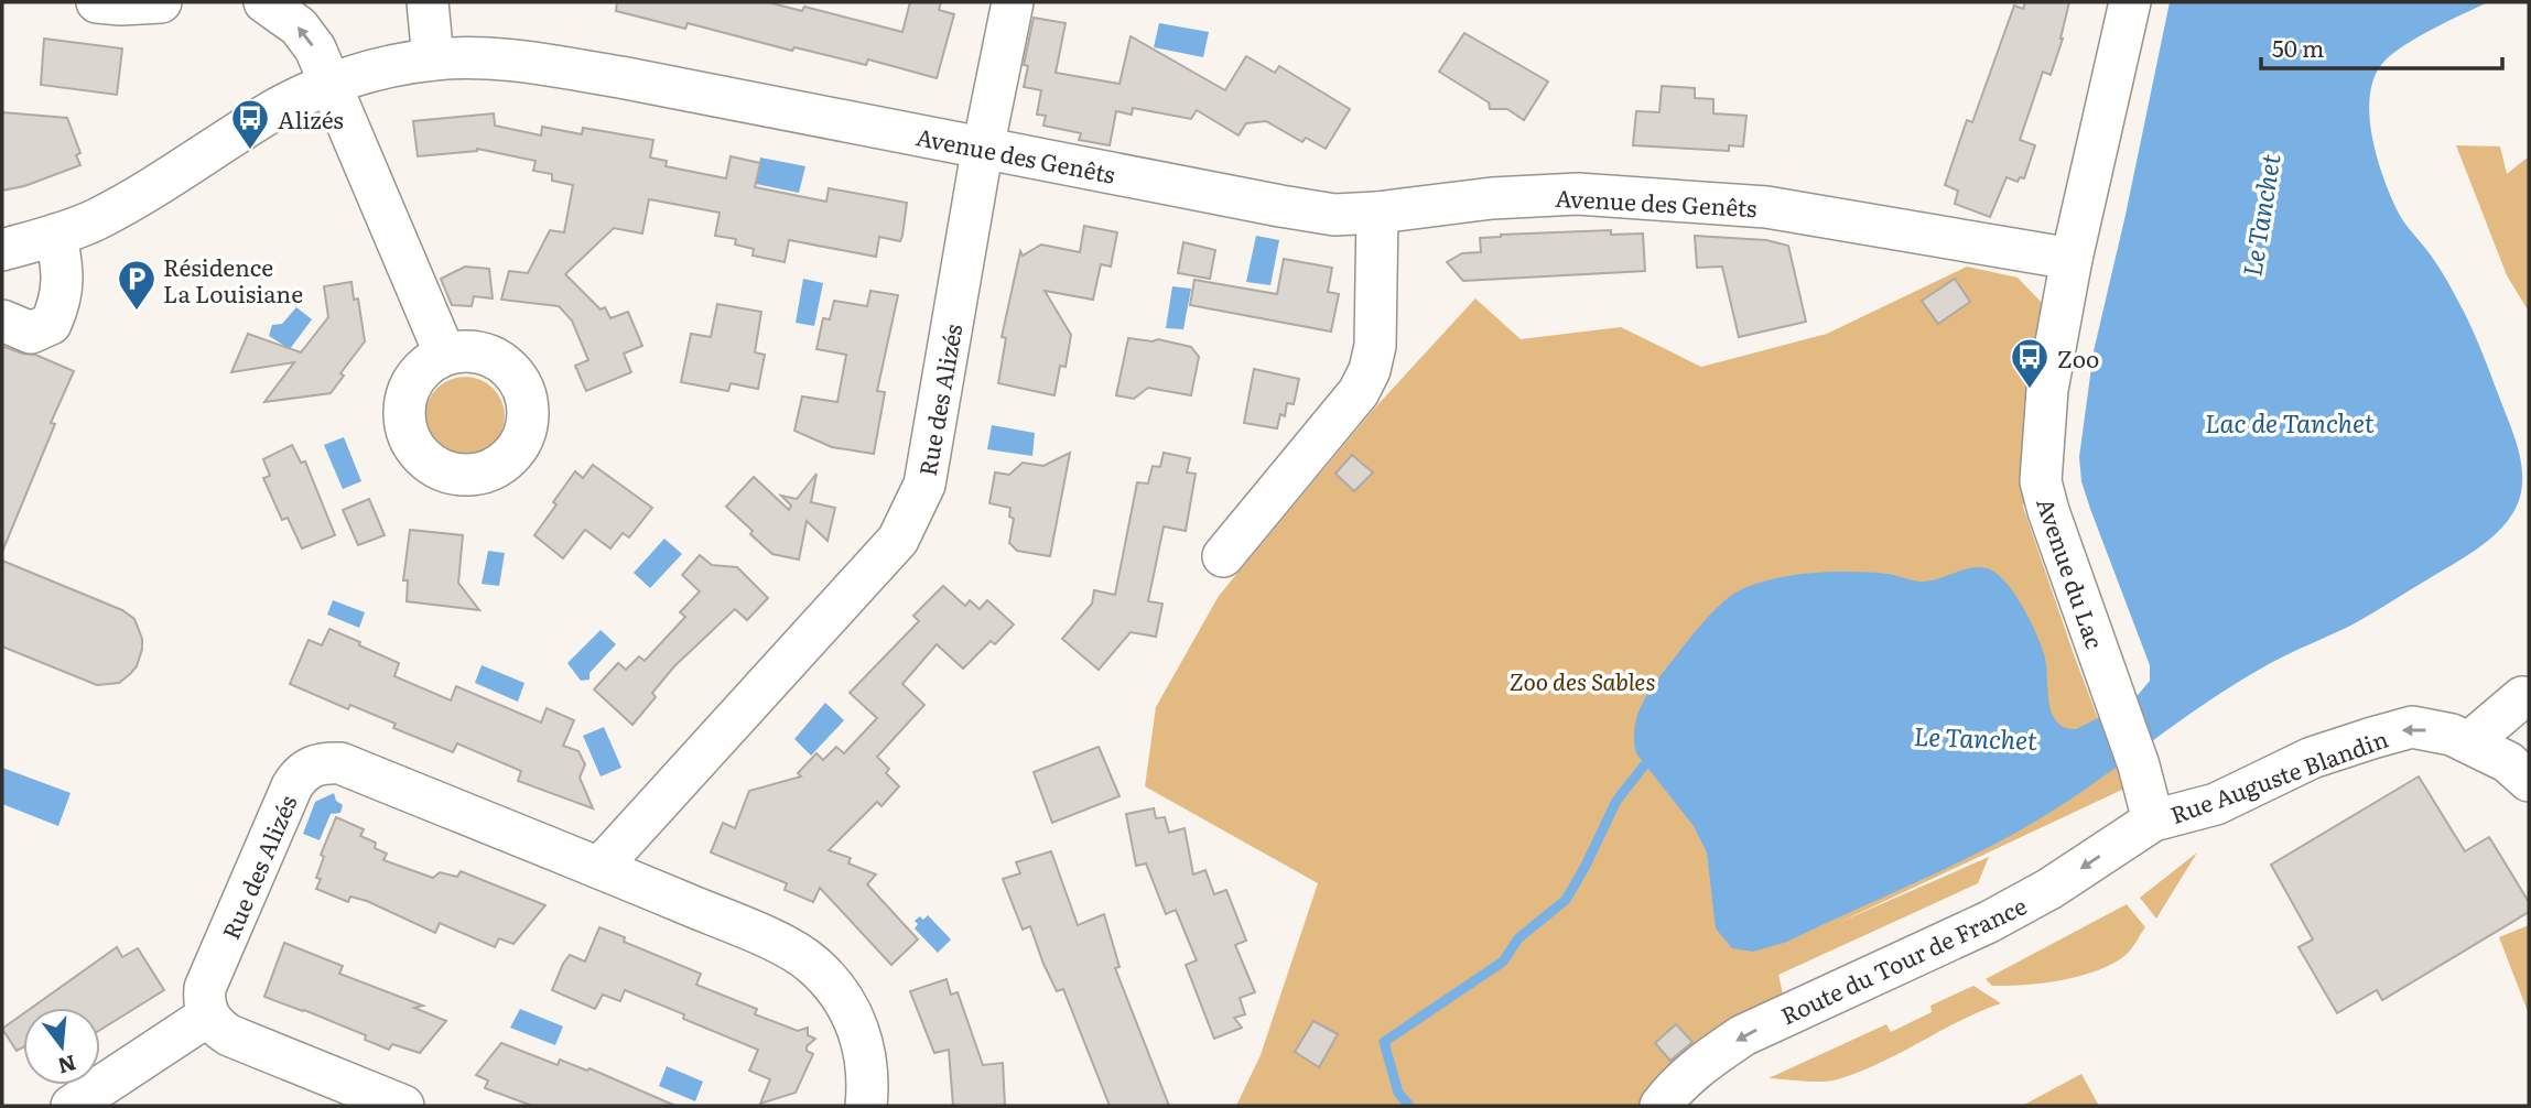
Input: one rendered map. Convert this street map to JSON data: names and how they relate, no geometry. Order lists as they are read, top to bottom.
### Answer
{
  "streets": {
    "street": [
      "Avenue des Genêts",
      "Rue des Alizés",
      "Avenue du Lac",
      "Rue Auguste Blandin",
      "Route du Tour de France"
    ]
  },
  "crossings": [
    ["Avenue des Genêts", "Rue des Alizés"],
    ["Avenue des Genêts", "Avenue du Lac"],
    ["Avenue du Lac", "Rue Auguste Blandin"],
    ["Avenue du Lac", "Route du Tour de France"],
    ["Rue Auguste Blandin", "Route du Tour de France"]
  ],
  "one_way": ["Rue Auguste Blandin", "Route du Tour de France"],
  "water": ["Le Tanchet", "Lac de Tanchet"],
  "parks": ["Zoo des Sables"],
  "places": {
    "bus stop": ["Alizés", "Zoo"],
    "parking": ["Résidence La Louisiane"]
  },
  "scale_bar": "50 m",
  "north": "bottom"
}
